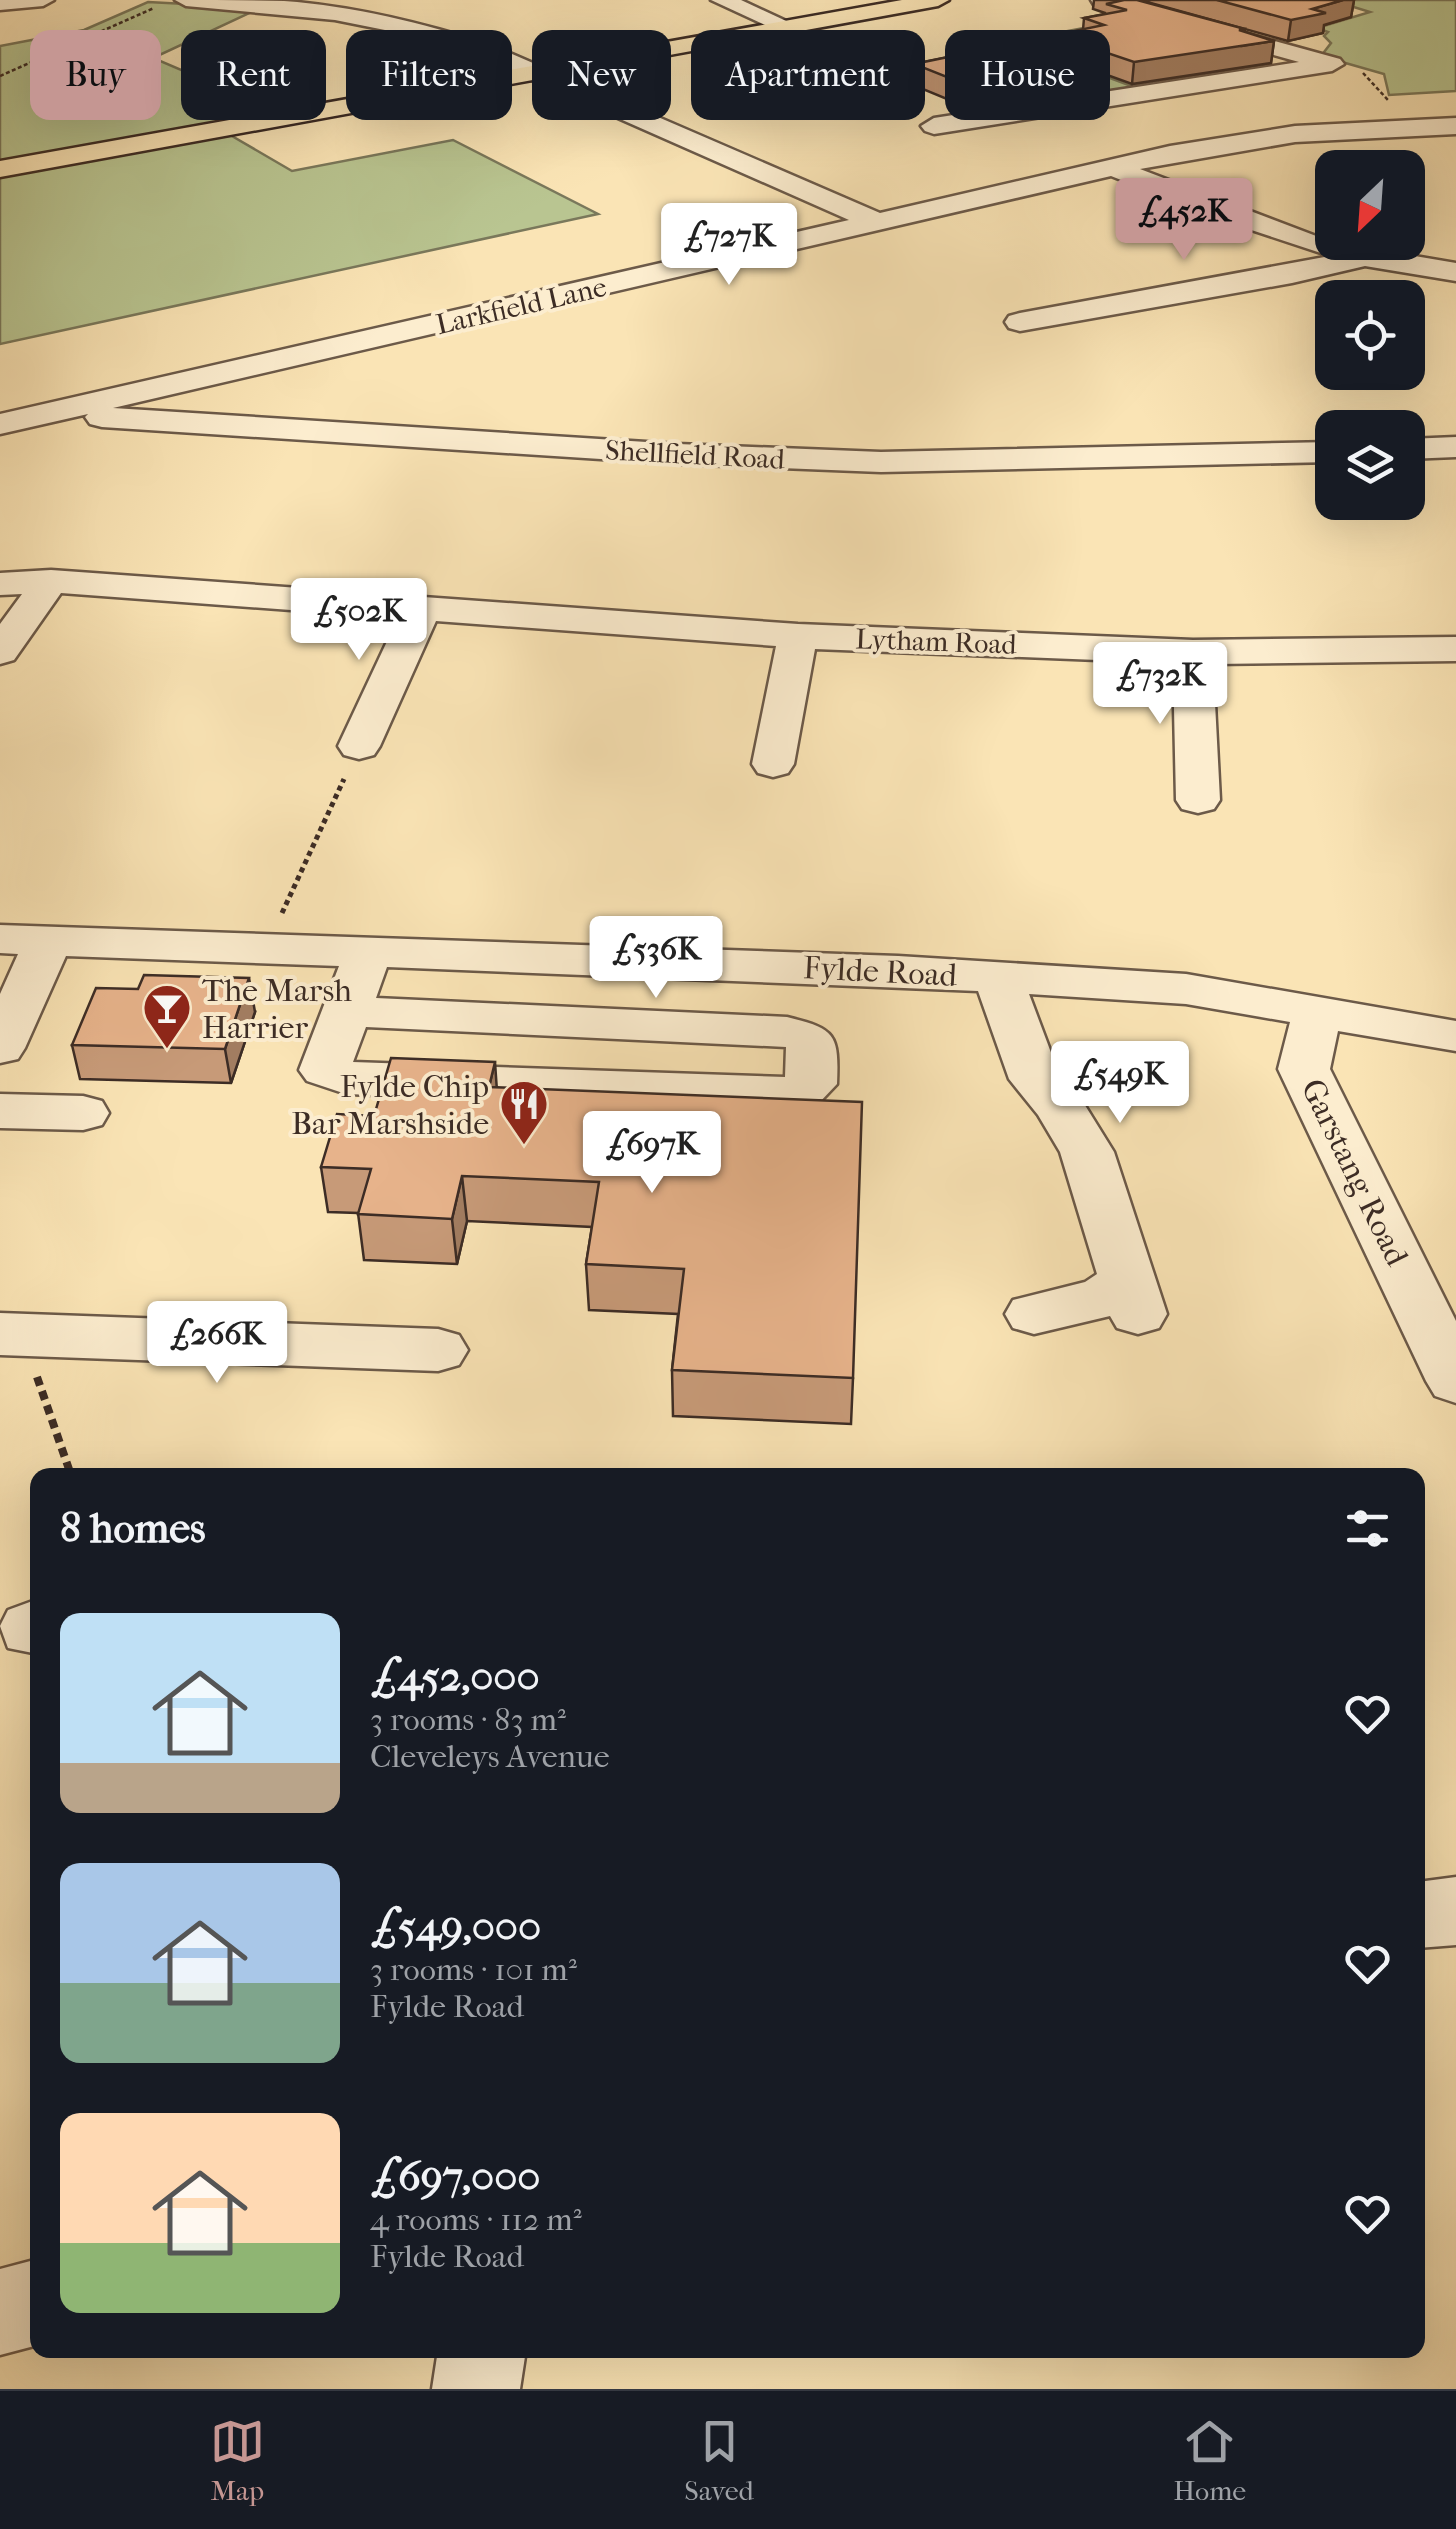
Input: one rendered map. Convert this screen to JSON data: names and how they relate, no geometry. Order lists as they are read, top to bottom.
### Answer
{
  "streets": {
    "street": [
      "Larkfield Lane",
      "Shellfield Road",
      "Lytham Road",
      "Fylde Road",
      "Garstang Road"
    ]
  },
  "crossings": [
    ["Larkfield Lane", "Shellfield Road"],
    ["Fylde Road", "Garstang Road"]
  ],
  "places": {
    "bar": ["The Marsh Harrier"],
    "restaurant": ["Fylde Chip Bar Marshside"]
  },
  "north": "bottom left",
  "page": {
    "chip": [
      "Buy",
      "Rent",
      "Filters",
      "New",
      "Apartment",
      "House"
    ],
    "price": [
      "£452K",
      "£727K",
      "£502K",
      "£732K",
      "£536K",
      "£549K",
      "£697K",
      "£266K"
    ],
    "heading": "8 homes",
    "list": [
      {
        "name": "£452,000",
        "note": "3 rooms · 83 m² · Cleveleys Avenue"
      },
      {
        "name": "£549,000",
        "note": "3 rooms · 101 m² · Fylde Road"
      },
      {
        "name": "£697,000",
        "note": "4 rooms · 112 m² · Fylde Road"
      }
    ],
    "tabs": ["Map", "Saved", "Home"]
  }
}
